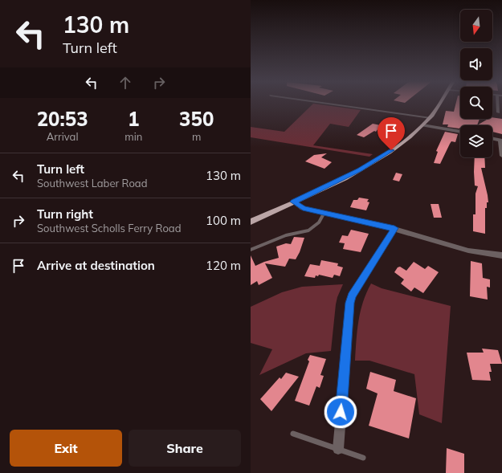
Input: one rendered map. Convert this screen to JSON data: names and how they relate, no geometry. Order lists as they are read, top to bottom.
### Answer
{
  "north": "bottom",
  "page": {
    "turn": ["130 m", "Turn left"],
    "eta": [
      "20:53",
      "Arrival",
      "1",
      "min",
      "350",
      "m"
    ],
    "list": [
      {
        "name": "Turn left",
        "note": "Southwest Laber Road",
        "value": "130 m"
      },
      {
        "name": "Turn right",
        "note": "Southwest Scholls Ferry Road",
        "value": "100 m"
      },
      {
        "name": "Arrive at destination",
        "value": "120 m"
      }
    ],
    "buttons": ["Exit", "Share"]
  }
}
